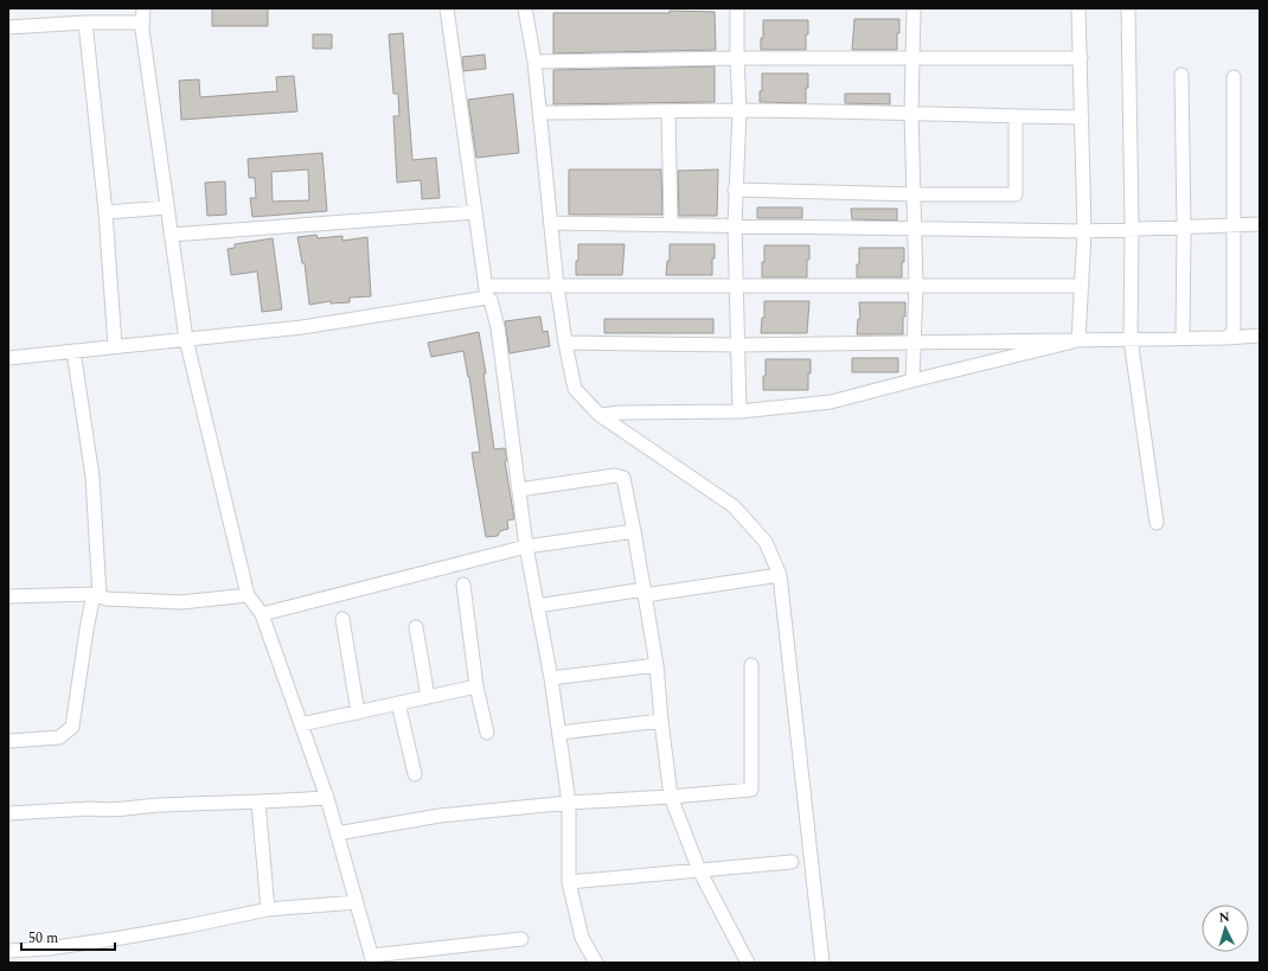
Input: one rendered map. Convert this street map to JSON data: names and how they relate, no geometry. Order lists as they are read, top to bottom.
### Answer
{
  "scale_bar": "50 m",
  "north": "top"
}
